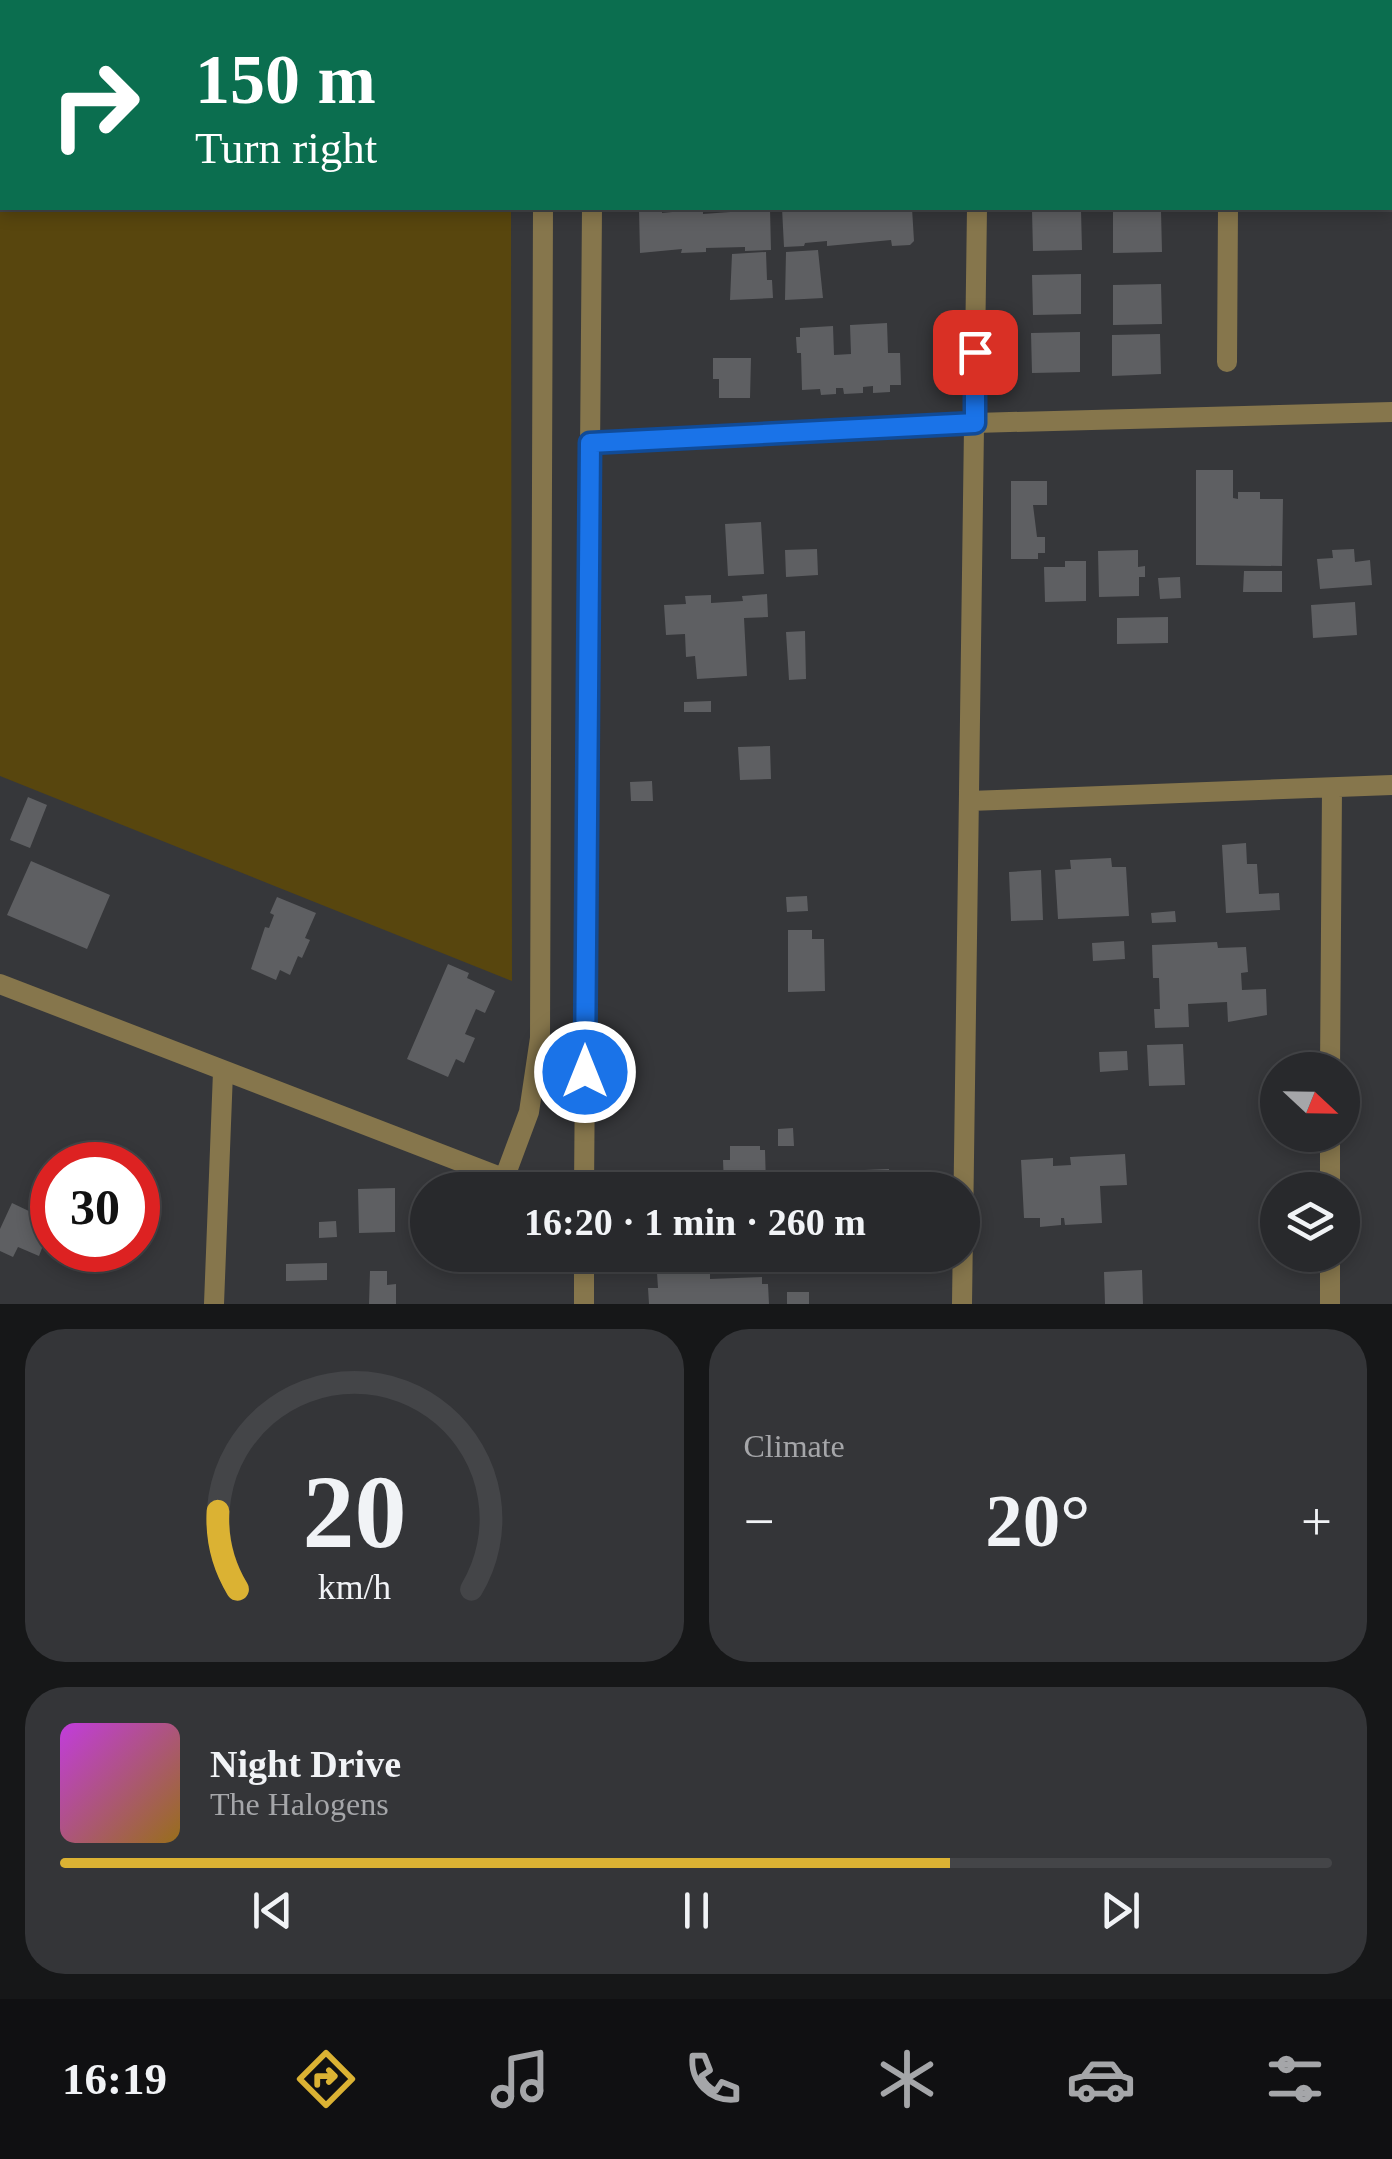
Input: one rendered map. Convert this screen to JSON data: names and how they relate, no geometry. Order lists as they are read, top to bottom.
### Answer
{
  "north": "right",
  "page": {
    "turn": ["150 m", "Turn right"],
    "limit": "30",
    "trip": "16:20 · 1 min · 260 m",
    "tile": "Climate",
    "heat": ["−", "20°", "+"],
    "song": ["Night Drive", "The Halogens"],
    "tabs": "16:19",
    "gauge": ["20", "km/h"]
  }
}
